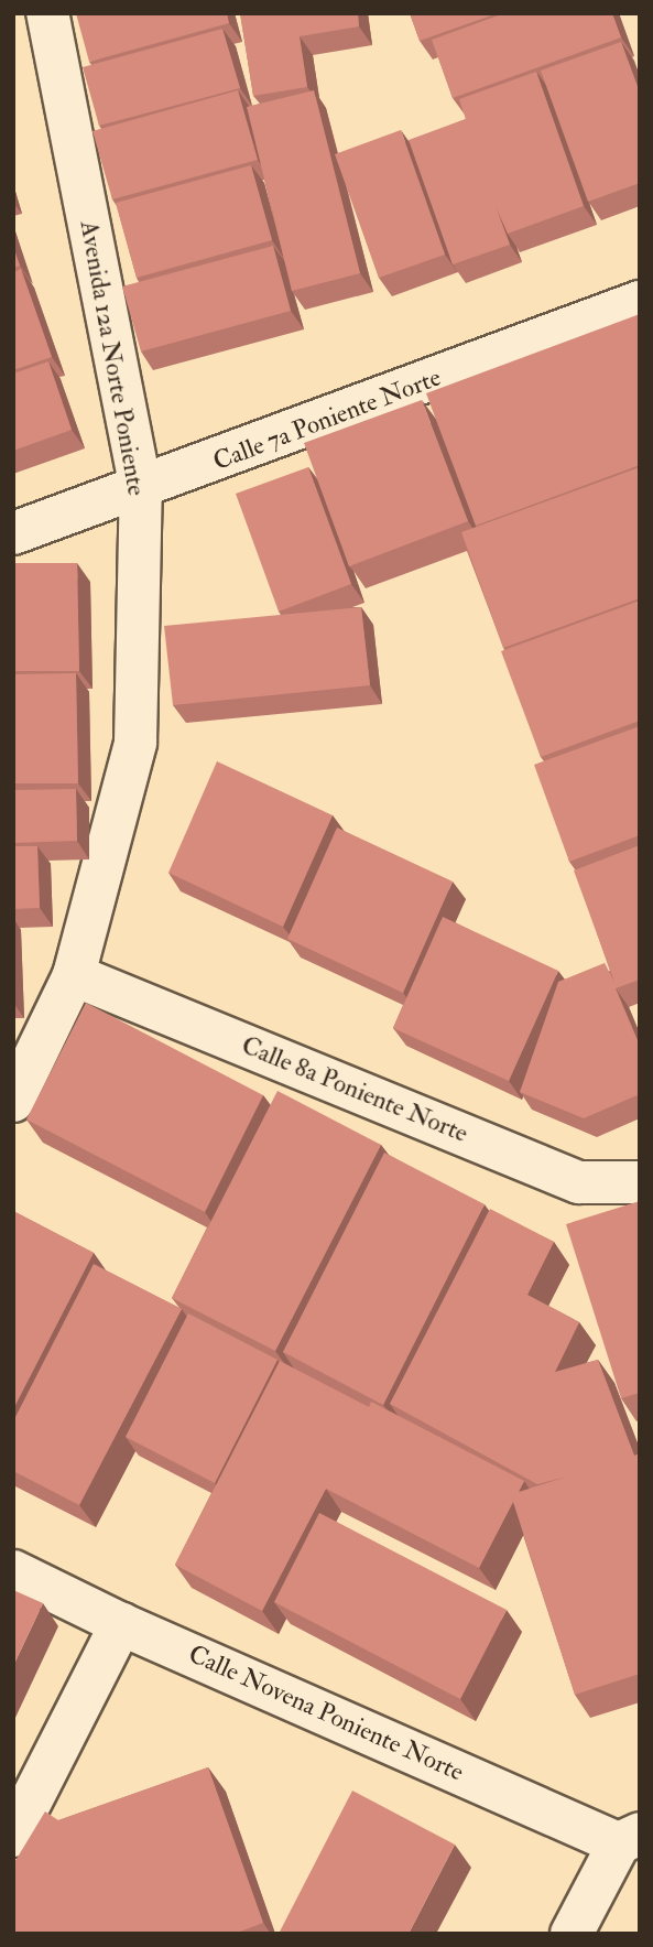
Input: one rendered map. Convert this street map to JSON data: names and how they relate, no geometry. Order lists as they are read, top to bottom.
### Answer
{
  "streets": {
    "street": [
      "Avenida 12a Norte Poniente",
      "Calle 7a Poniente Norte",
      "Calle 8a Poniente Norte",
      "Calle Novena Poniente Norte"
    ]
  },
  "crossings": [
    ["Avenida 12a Norte Poniente", "Calle 7a Poniente Norte"],
    ["Avenida 12a Norte Poniente", "Calle 8a Poniente Norte"]
  ]
}
